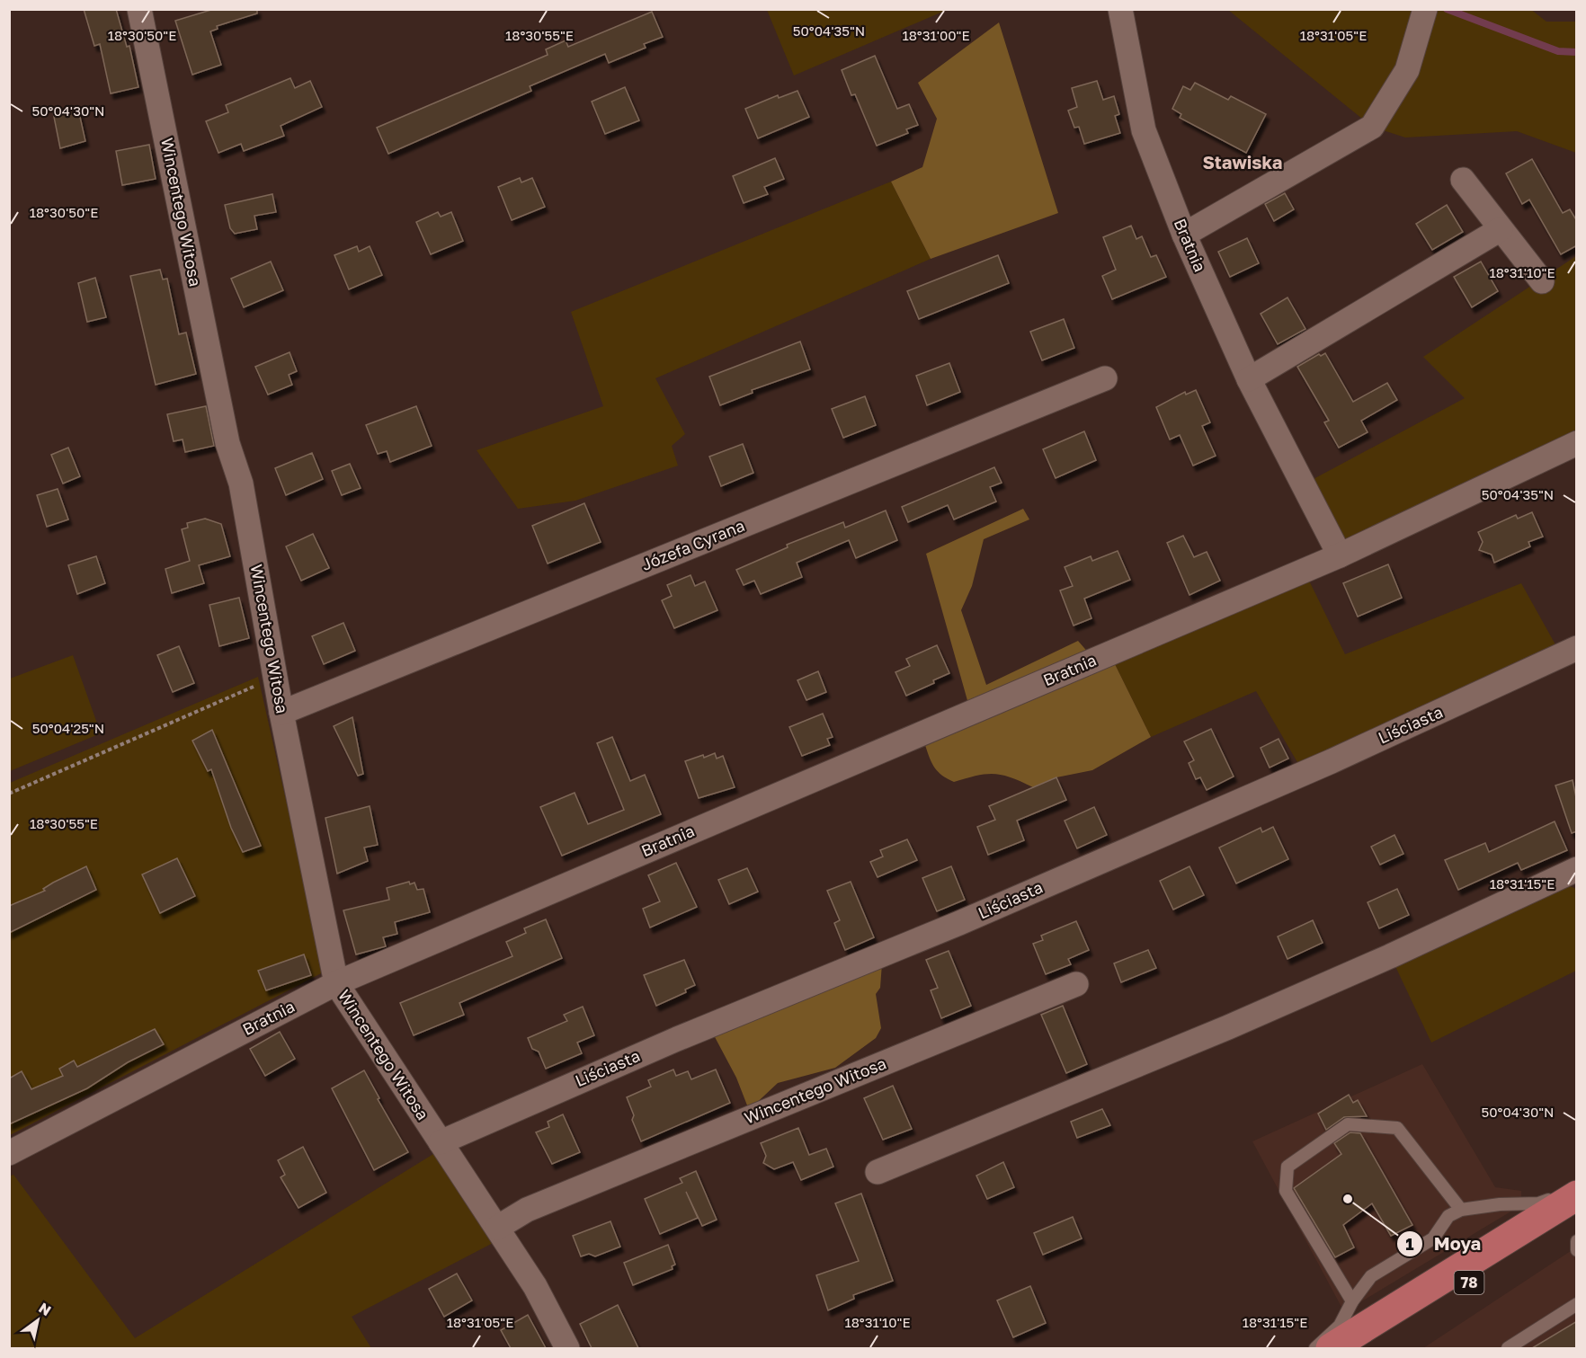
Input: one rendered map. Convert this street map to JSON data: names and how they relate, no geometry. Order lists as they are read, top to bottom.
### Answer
{
  "streets": {
    "main road": ["78"],
    "street": [
      "Wincentego Witosa",
      "Bratnia",
      "Józefa Cyrana",
      "Liściasta"
    ]
  },
  "crossings": [
    ["Wincentego Witosa", "Bratnia"],
    ["Wincentego Witosa", "Józefa Cyrana"],
    ["Wincentego Witosa", "Liściasta"]
  ],
  "districts": ["Stawiska"],
  "places": ["Moya"],
  "north": "top right",
  "coordinates": [
    "50°04'35\"N",
    "18°30'55\"E",
    "18°30'50\"E",
    "18°31'00\"E",
    "18°31'05\"E",
    "50°04'30\"N",
    "18°31'10\"E",
    "50°04'25\"N",
    "18°31'15\"E"
  ]
}
